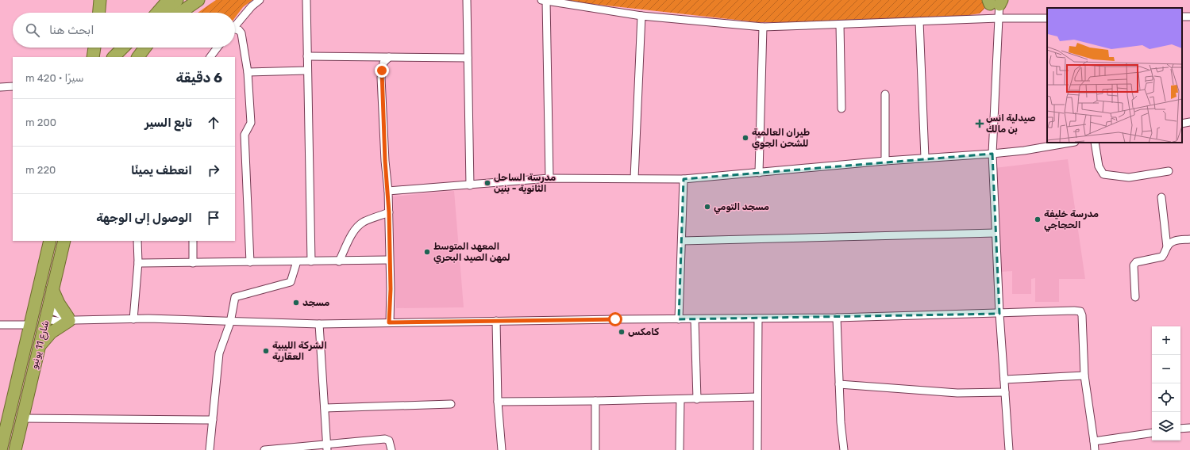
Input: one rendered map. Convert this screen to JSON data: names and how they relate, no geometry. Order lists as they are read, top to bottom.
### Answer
{
  "streets": {
    "highway": ["شارع 11 يونيو"]
  },
  "places": {
    "health": ["صيدلية انس بن مالك"],
    "other": [
      "طيران العالمية للشحن الجوي",
      "مدرسة الساحل الثانوية - بنين",
      "مسجد التومي",
      "مدرسة خليفة الحجاجي",
      "المعهد المتوسط لمهن الصيد البحري",
      "مسجد",
      "كامكس",
      "الشركة الليبية العقارية"
    ]
  },
  "page": {
    "search": "ابحث هنا",
    "heading": ["6 دقيقة", "سيرًا · 420 m"],
    "list": [
      ["تابع السير", "200 m"],
      ["انعطف يمينًا", "220 m"],
      "الوصول إلى الوجهة"
    ],
    "map_buttons": ["+", "−"]
  }
}
